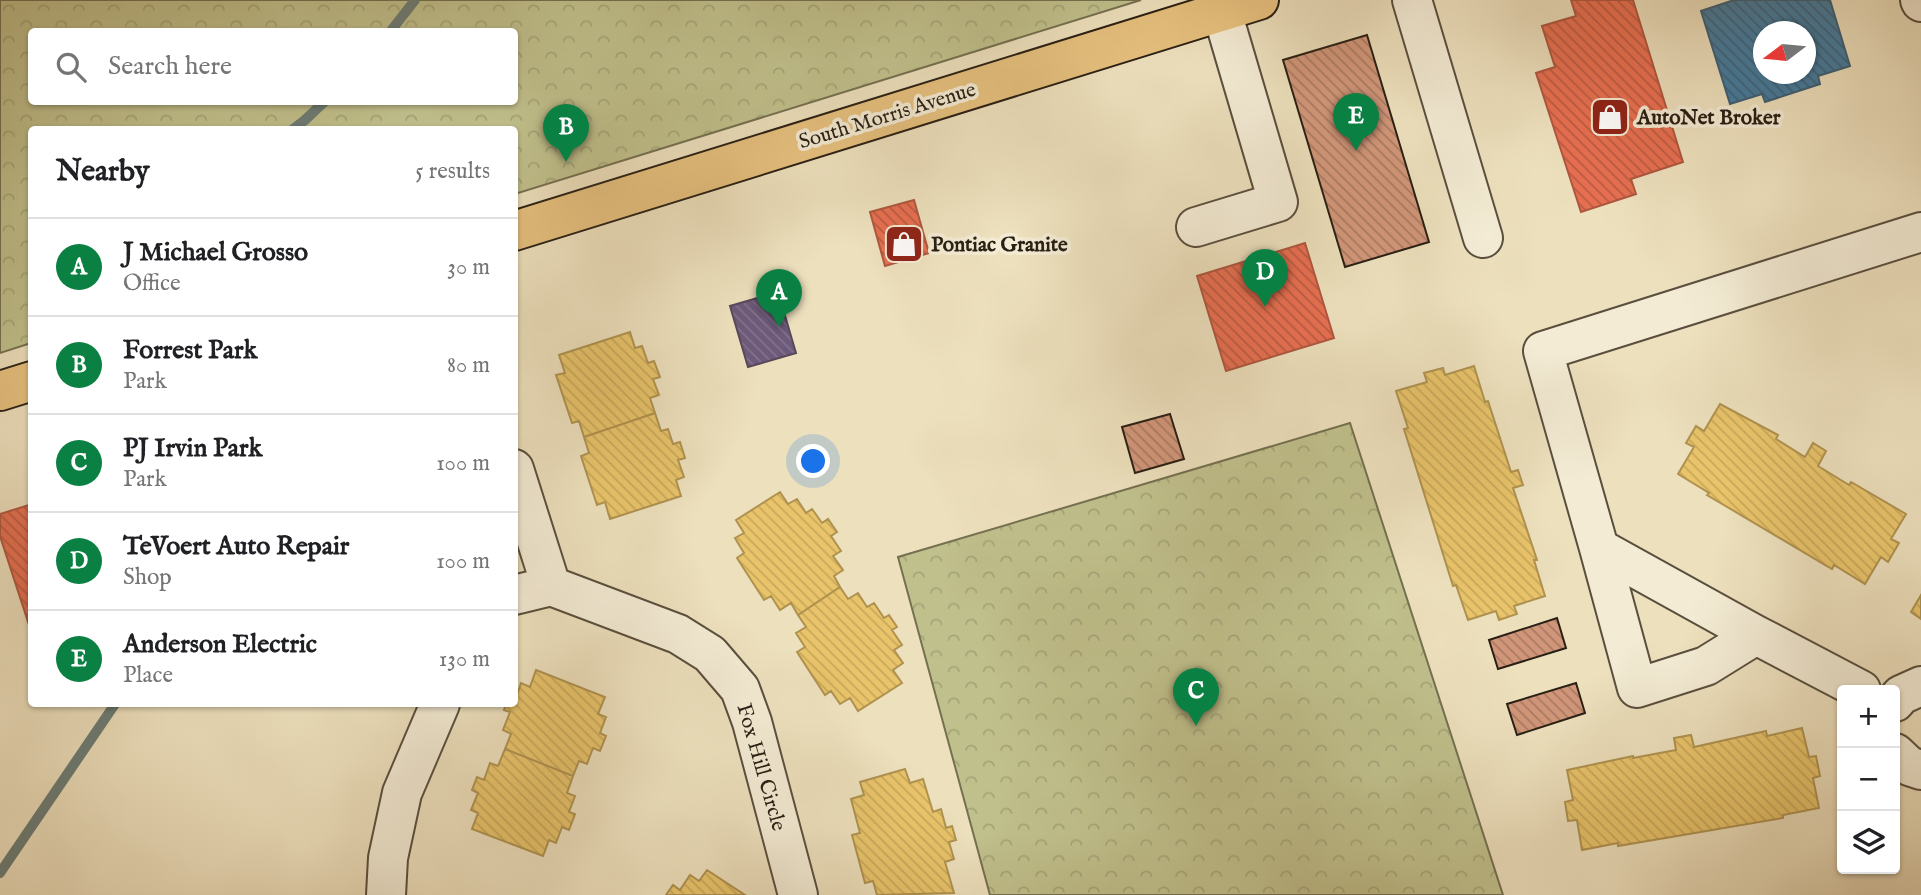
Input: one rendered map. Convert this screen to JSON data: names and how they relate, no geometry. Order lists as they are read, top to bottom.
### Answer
{
  "streets": {
    "main road": ["South Morris Avenue"],
    "lane": ["Fox Hill Circle"]
  },
  "places": {
    "shop": ["AutoNet Broker", "Pontiac Granite"]
  },
  "north": "left",
  "page": {
    "search": "Search here",
    "pins": [
      "E",
      "B",
      "D",
      "A",
      "C"
    ],
    "heading": ["Nearby", "5 results"],
    "list": [
      {
        "mark": "A",
        "name": "J Michael Grosso",
        "note": "Office",
        "value": "30 m"
      },
      {
        "mark": "B",
        "name": "Forrest Park",
        "note": "Park",
        "value": "80 m"
      },
      {
        "mark": "C",
        "name": "PJ Irvin Park",
        "note": "Park",
        "value": "100 m"
      },
      {
        "mark": "D",
        "name": "TeVoert Auto Repair",
        "note": "Shop",
        "value": "100 m"
      },
      {
        "mark": "E",
        "name": "Anderson Electric",
        "note": "Place",
        "value": "130 m"
      }
    ],
    "map_buttons": ["+", "−"]
  }
}
